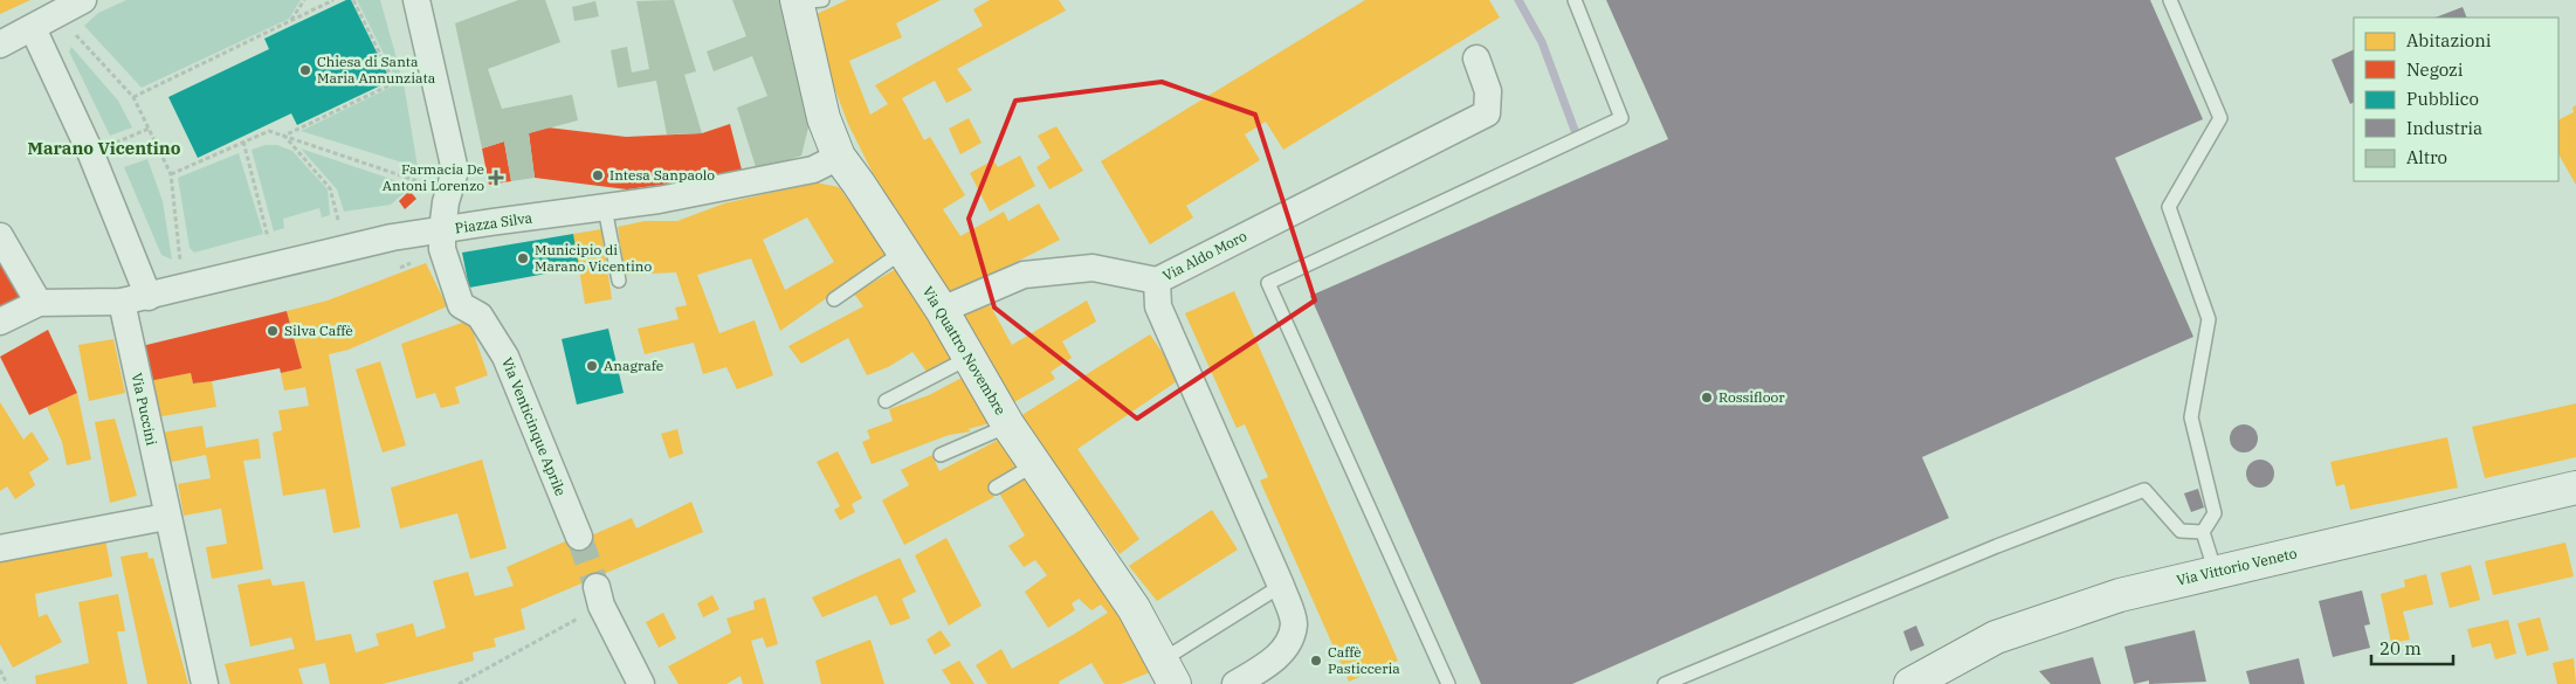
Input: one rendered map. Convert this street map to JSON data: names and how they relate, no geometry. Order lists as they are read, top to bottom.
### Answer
{
  "streets": {
    "street": [
      "Piazza Silva",
      "Via Aldo Moro",
      "Via Quattro Novembre",
      "Via Puccini",
      "Via Venticinque Aprile",
      "Via Vittorio Veneto"
    ]
  },
  "crossings": [
    ["Piazza Silva", "Via Quattro Novembre"],
    ["Piazza Silva", "Via Puccini"],
    ["Piazza Silva", "Via Venticinque Aprile"]
  ],
  "districts": ["Marano Vicentino"],
  "places": {
    "other": [
      "Chiesa di Santa Maria Annunziata",
      "Intesa Sanpaolo",
      "Municipio di Marano Vicentino",
      "Silva Caffè",
      "Anagrafe",
      "Rossifloor",
      "Caffè Pasticceria"
    ],
    "health": ["Farmacia De Antoni Lorenzo"]
  },
  "legend": [
    "Abitazioni",
    "Negozi",
    "Pubblico",
    "Industria",
    "Altro"
  ],
  "scale_bar": "20 m"
}
